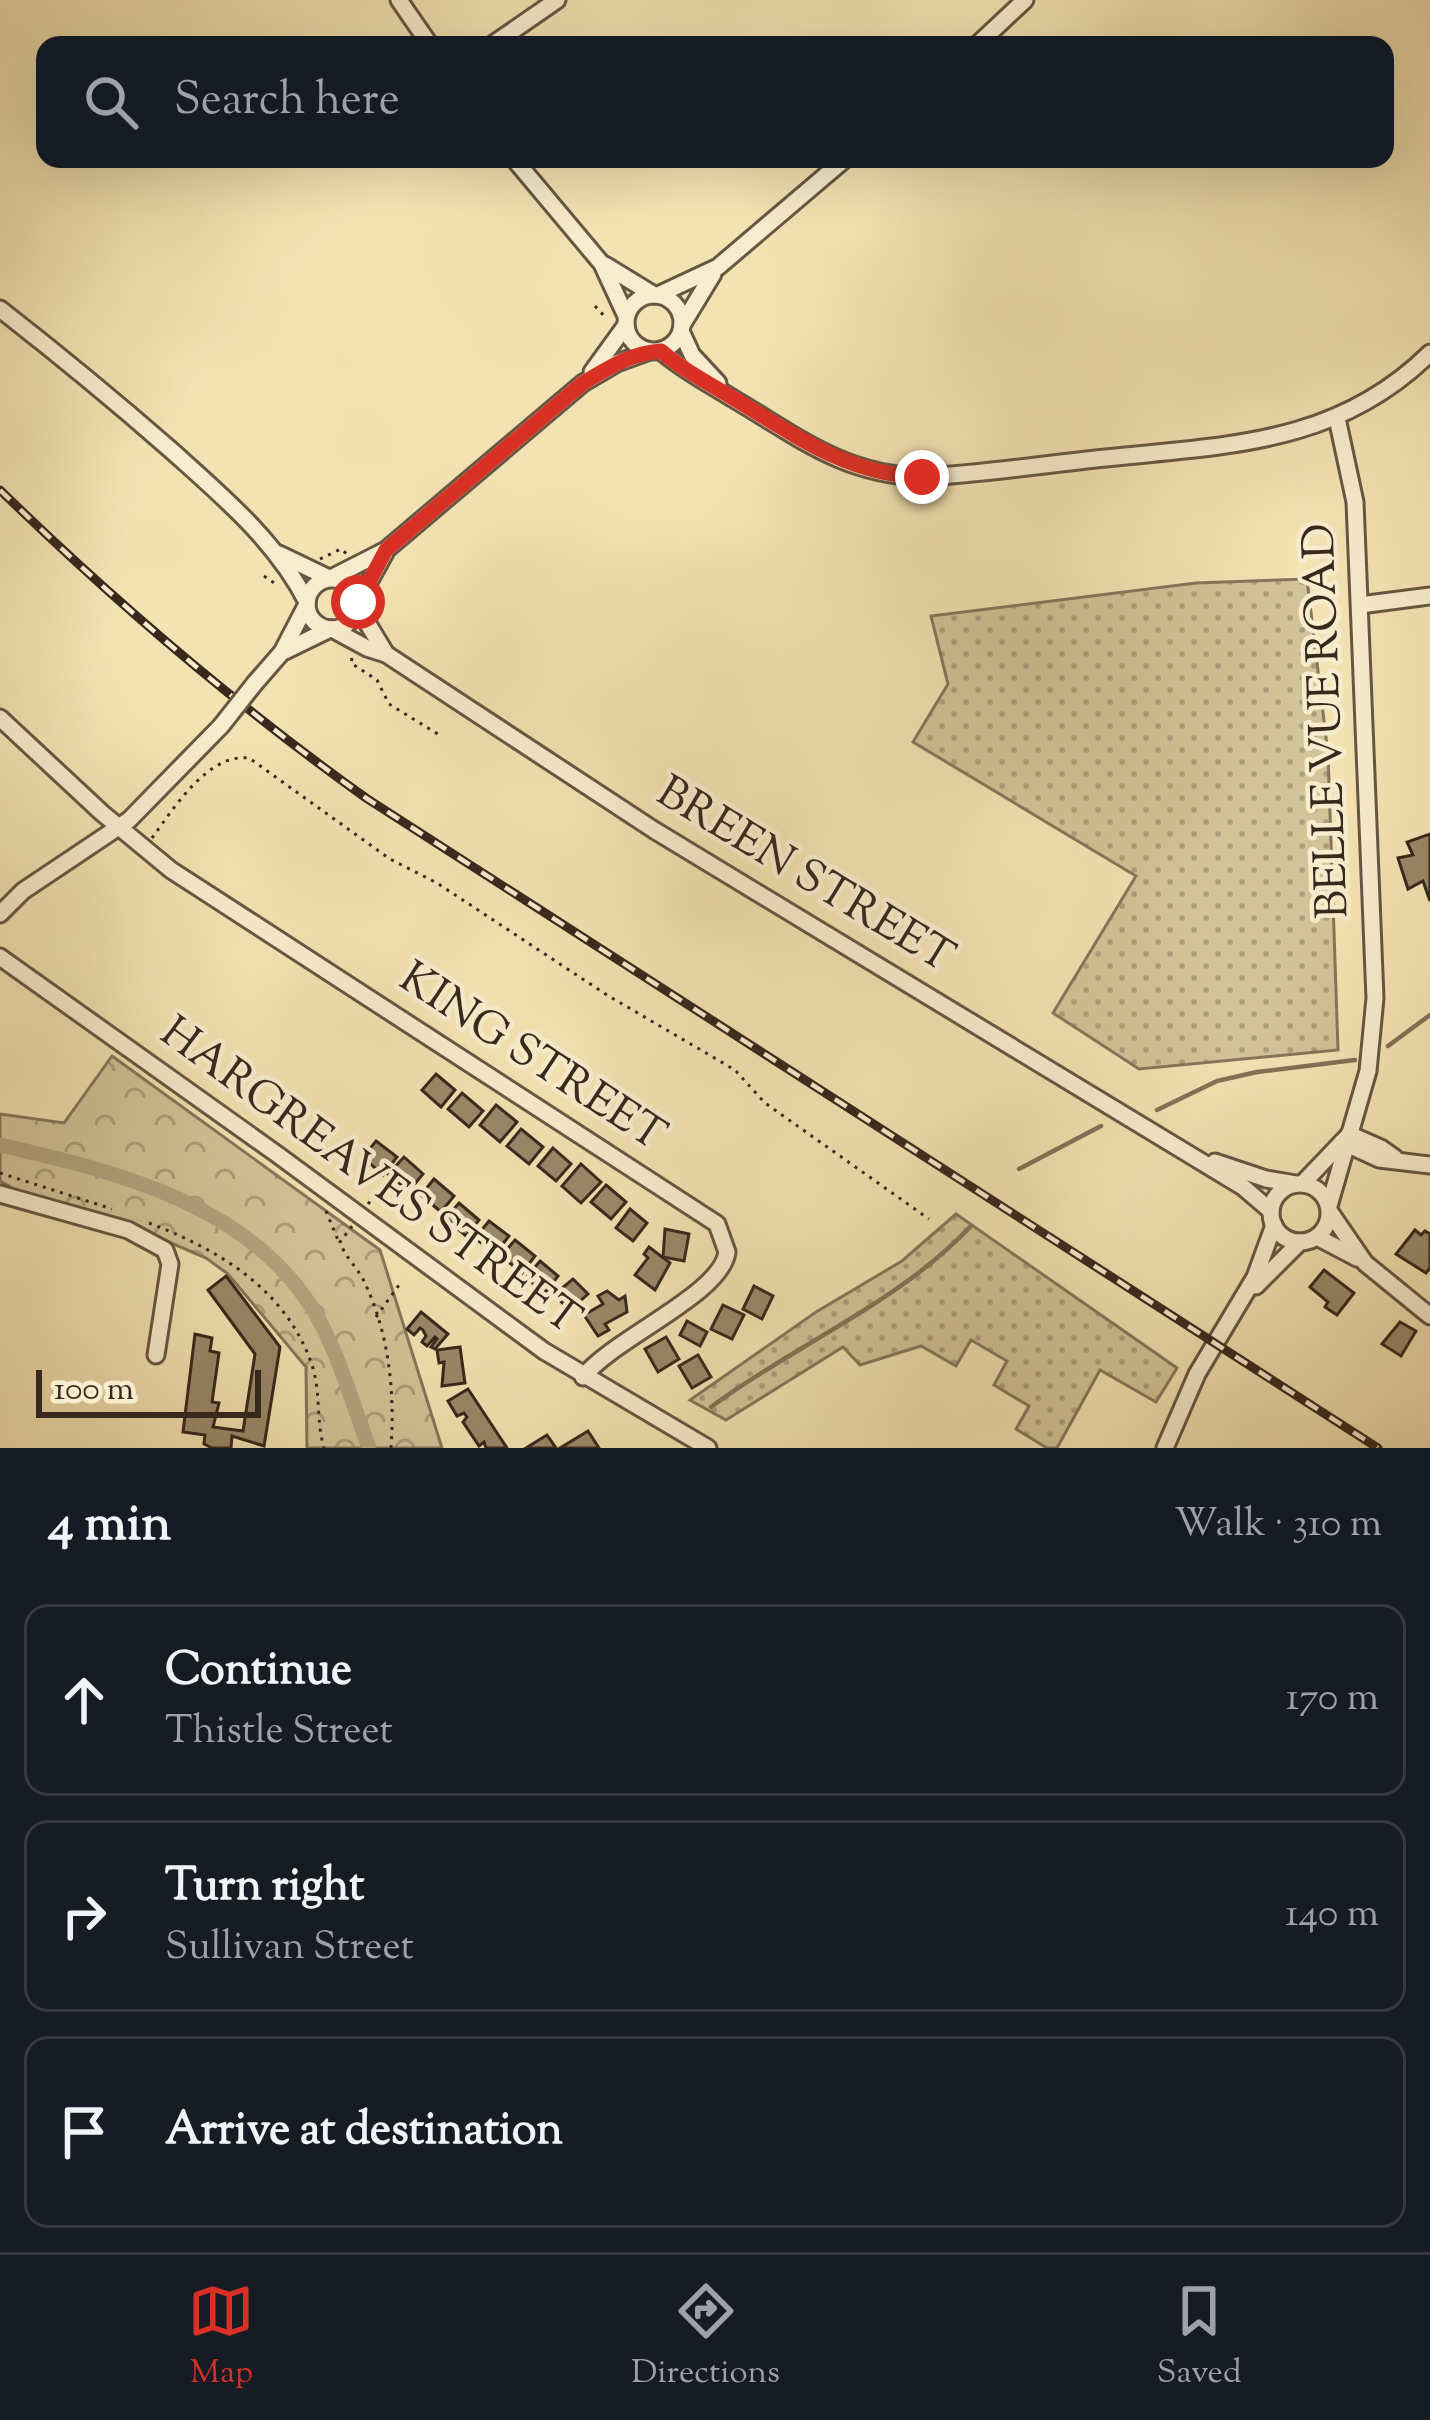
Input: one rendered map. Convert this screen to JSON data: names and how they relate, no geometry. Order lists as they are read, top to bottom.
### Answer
{
  "streets": {
    "street": [
      "BELLE VUE ROAD",
      "BREEN STREET",
      "KING STREET",
      "HARGREAVES STREET"
    ]
  },
  "crossings": [
    ["BELLE VUE ROAD", "BREEN STREET"],
    ["KING STREET", "HARGREAVES STREET"]
  ],
  "scale_bar": "100 m",
  "page": {
    "search": "Search here",
    "scale": "100 m",
    "heading": ["4 min", "Walk · 310 m"],
    "list": [
      ["Continue", "Thistle Street", "170 m"],
      ["Turn right", "Sullivan Street", "140 m"],
      "Arrive at destination"
    ],
    "nav": ["Map", "Directions", "Saved"]
  }
}
